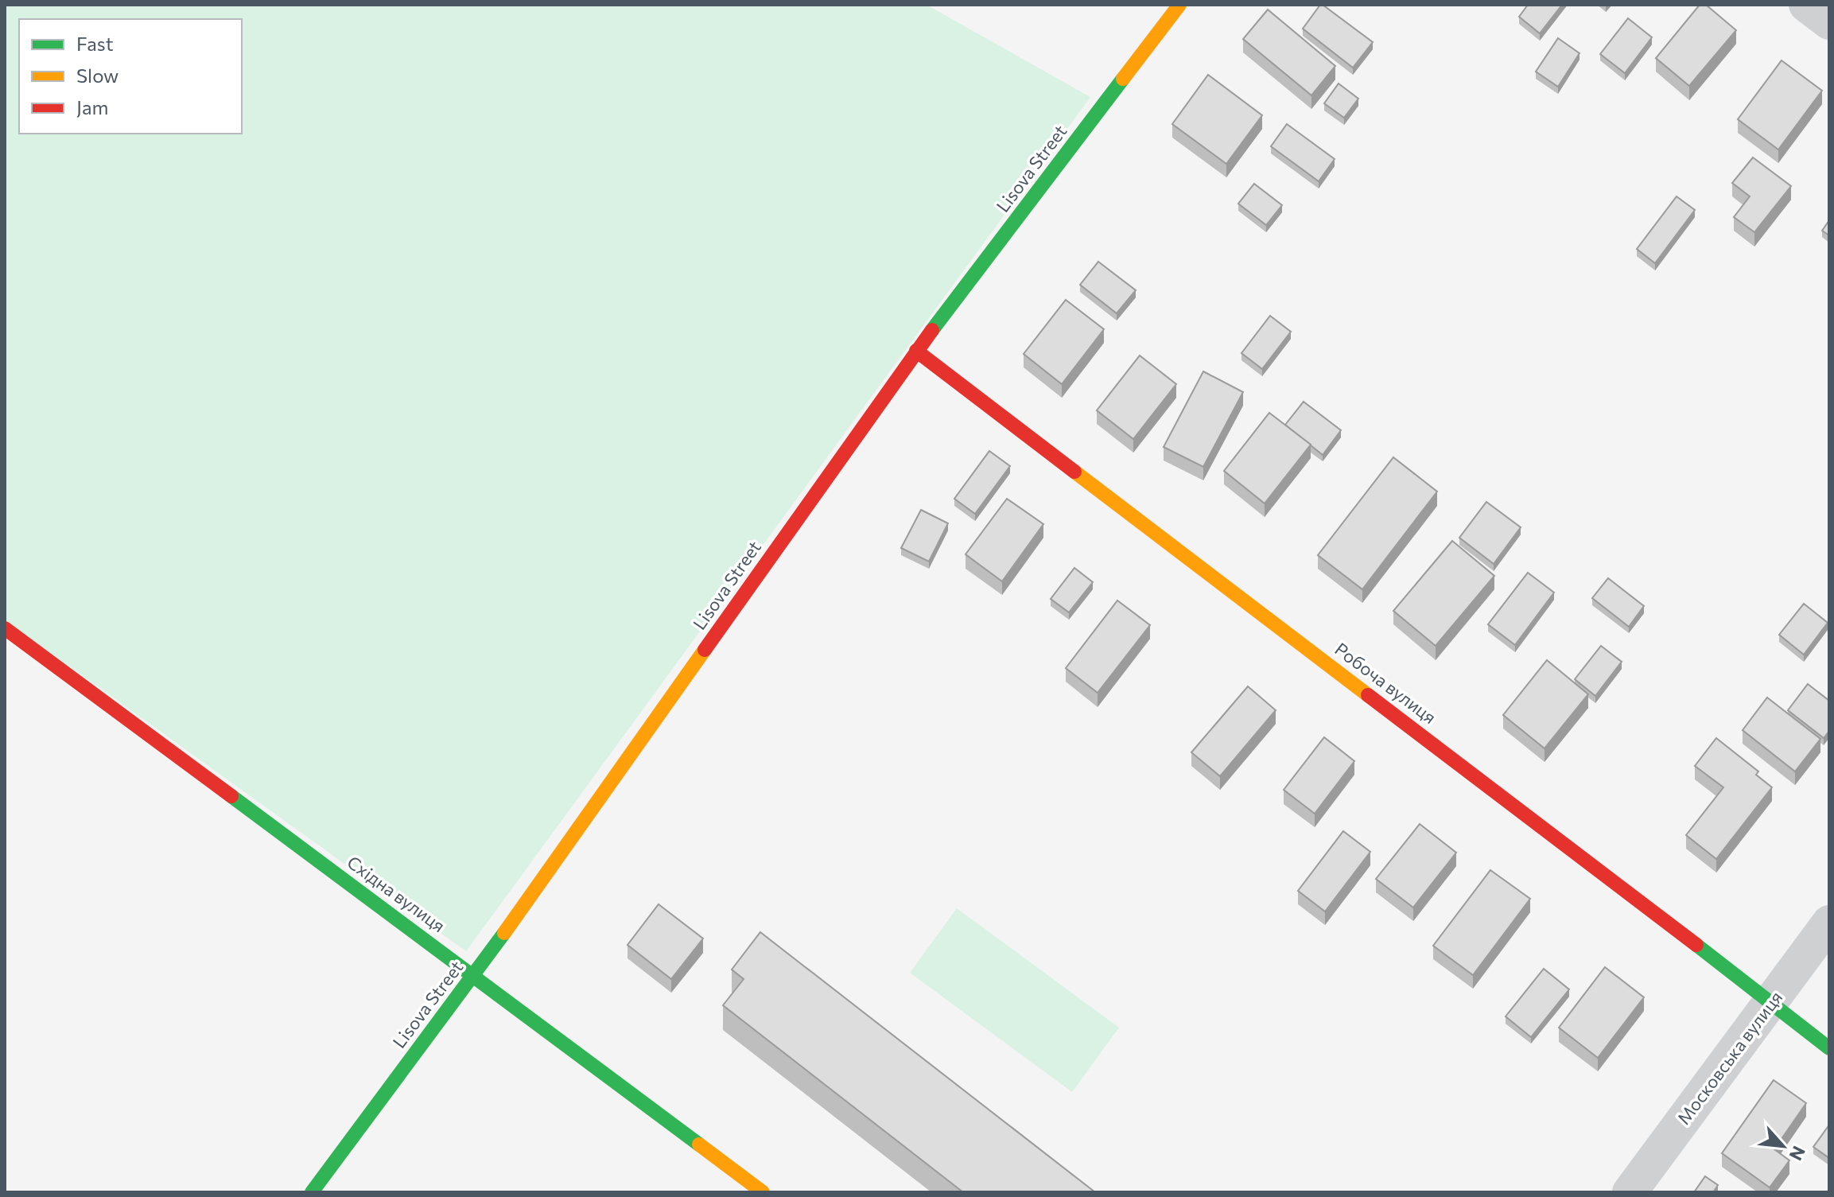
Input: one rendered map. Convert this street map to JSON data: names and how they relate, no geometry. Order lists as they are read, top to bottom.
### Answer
{
  "streets": {
    "street": [
      "Lisova Street",
      "Робоча вулиця",
      "Східна вулиця",
      "Московська вулиця"
    ]
  },
  "crossings": [
    ["Lisova Street", "Робоча вулиця"],
    ["Lisova Street", "Східна вулиця"],
    ["Робоча вулиця", "Московська вулиця"]
  ],
  "legend": ["Fast", "Slow", "Jam"],
  "north": "bottom right"
}
